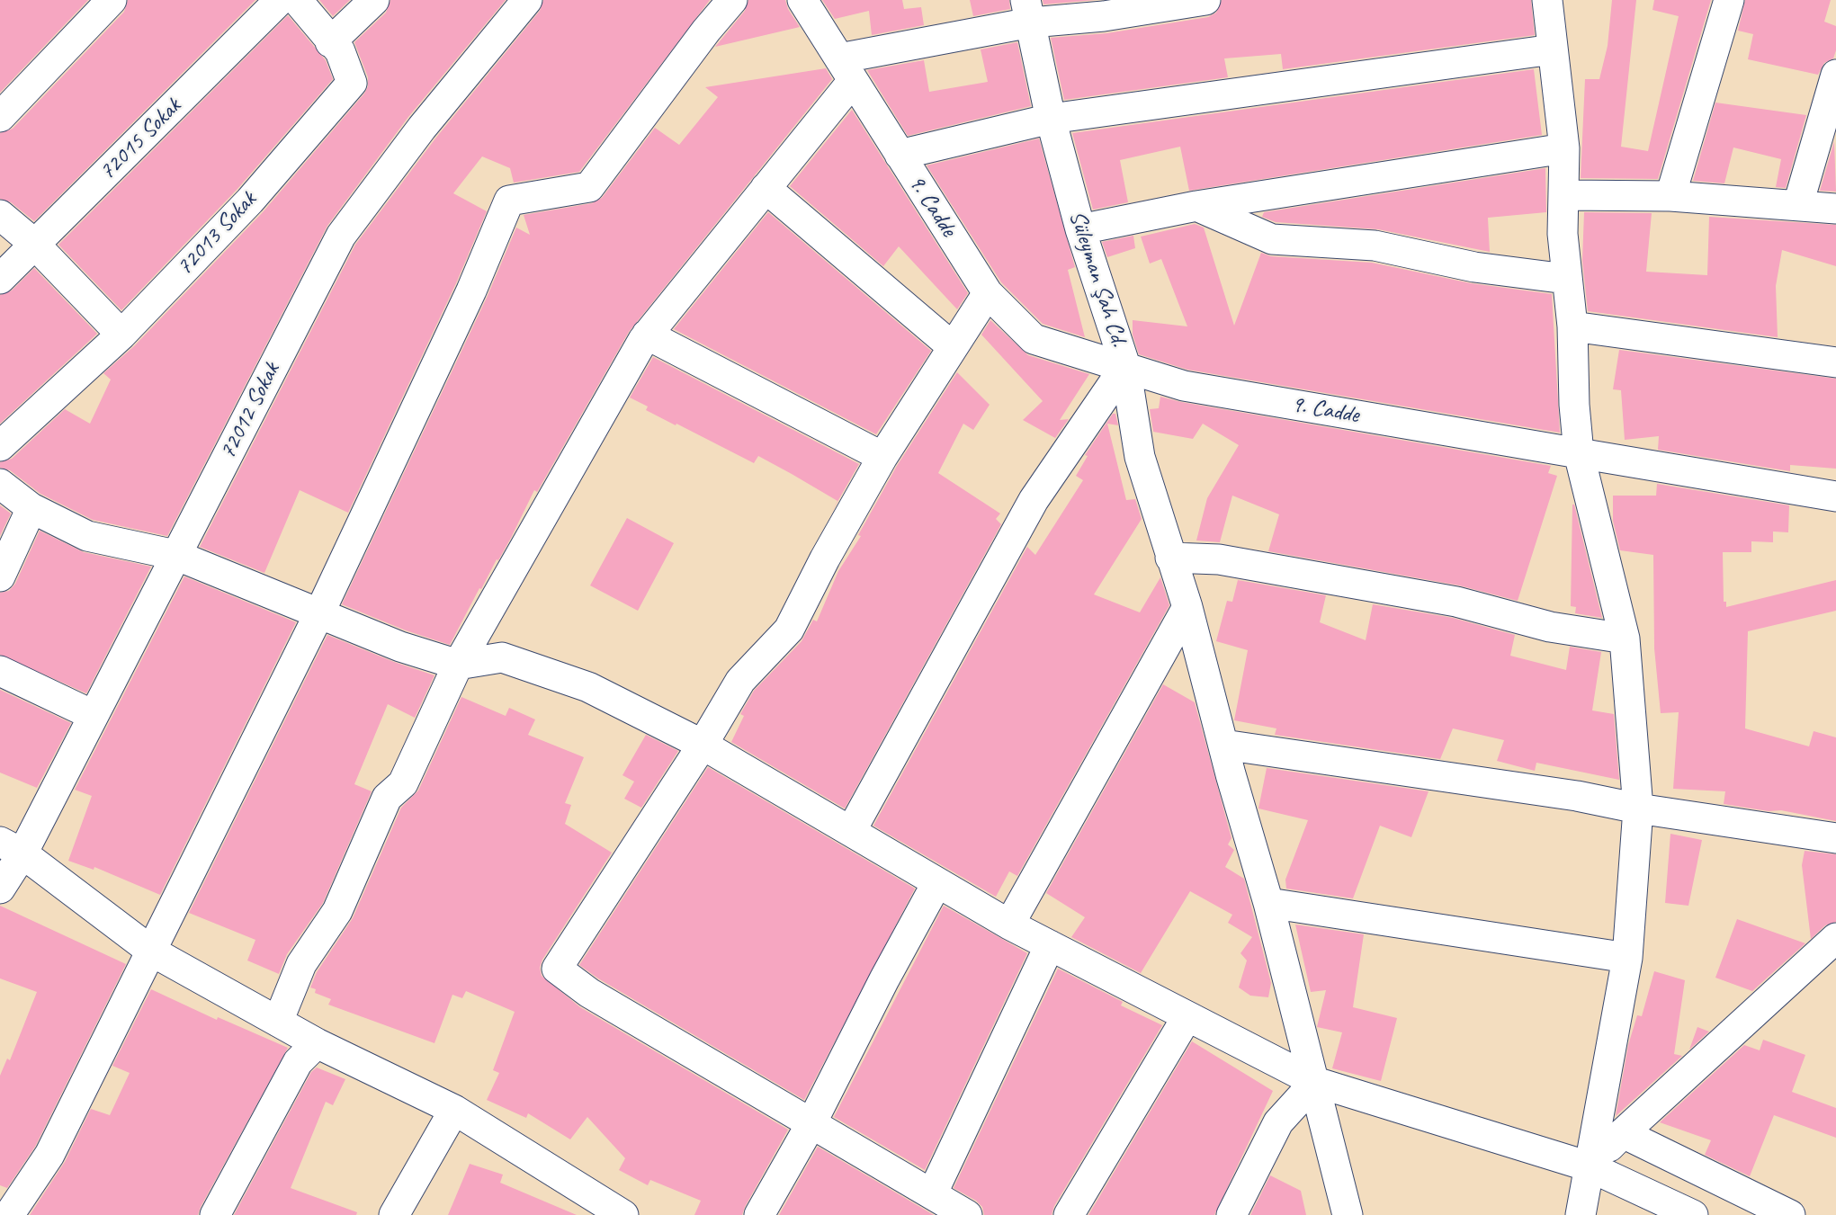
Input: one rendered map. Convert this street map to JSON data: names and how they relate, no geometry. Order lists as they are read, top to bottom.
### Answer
{
  "streets": {
    "street": [
      "72015 Sokak",
      "9. Cadde",
      "72013 Sokak",
      "Süleyman Şah Cd.",
      "72012 Sokak"
    ]
  },
  "crossings": [
    ["9. Cadde", "Süleyman Şah Cd."]
  ]
}
